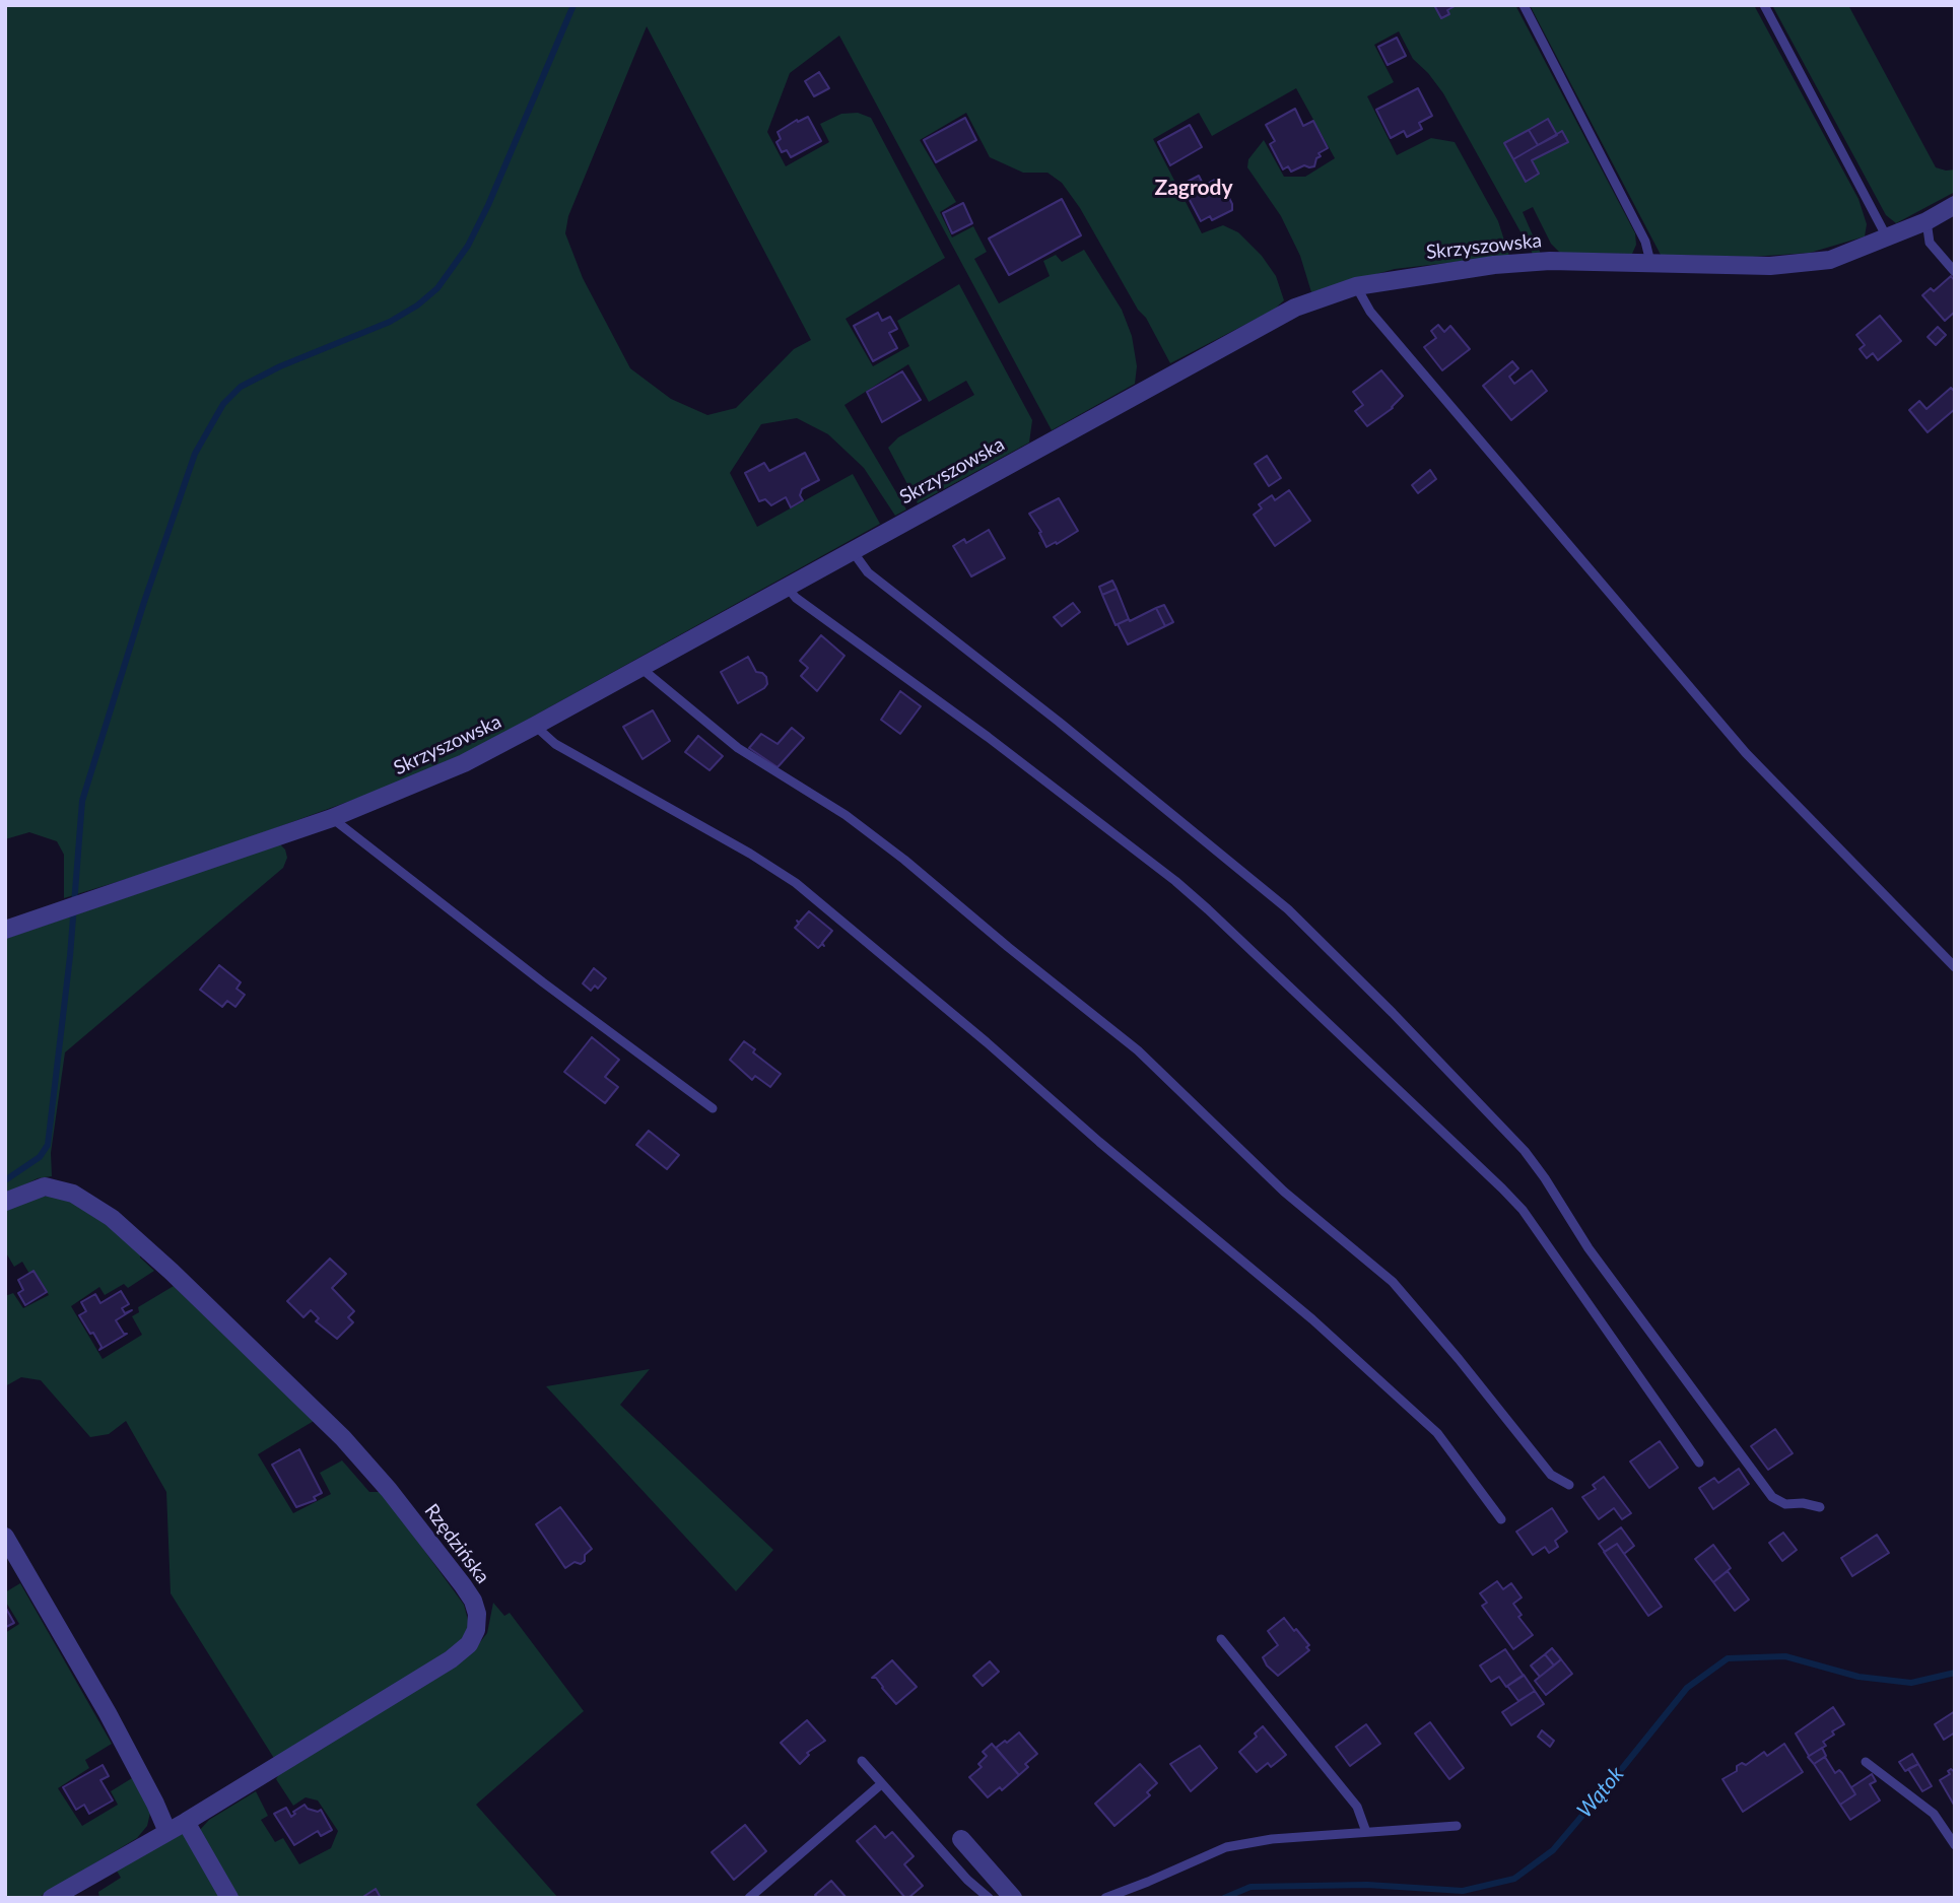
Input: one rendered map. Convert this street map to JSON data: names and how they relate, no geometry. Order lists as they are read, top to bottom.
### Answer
{
  "streets": {
    "street": ["Skrzyszowska", "Rzędzińska"]
  },
  "districts": ["Zagrody"],
  "water": ["Wątok"]
}
